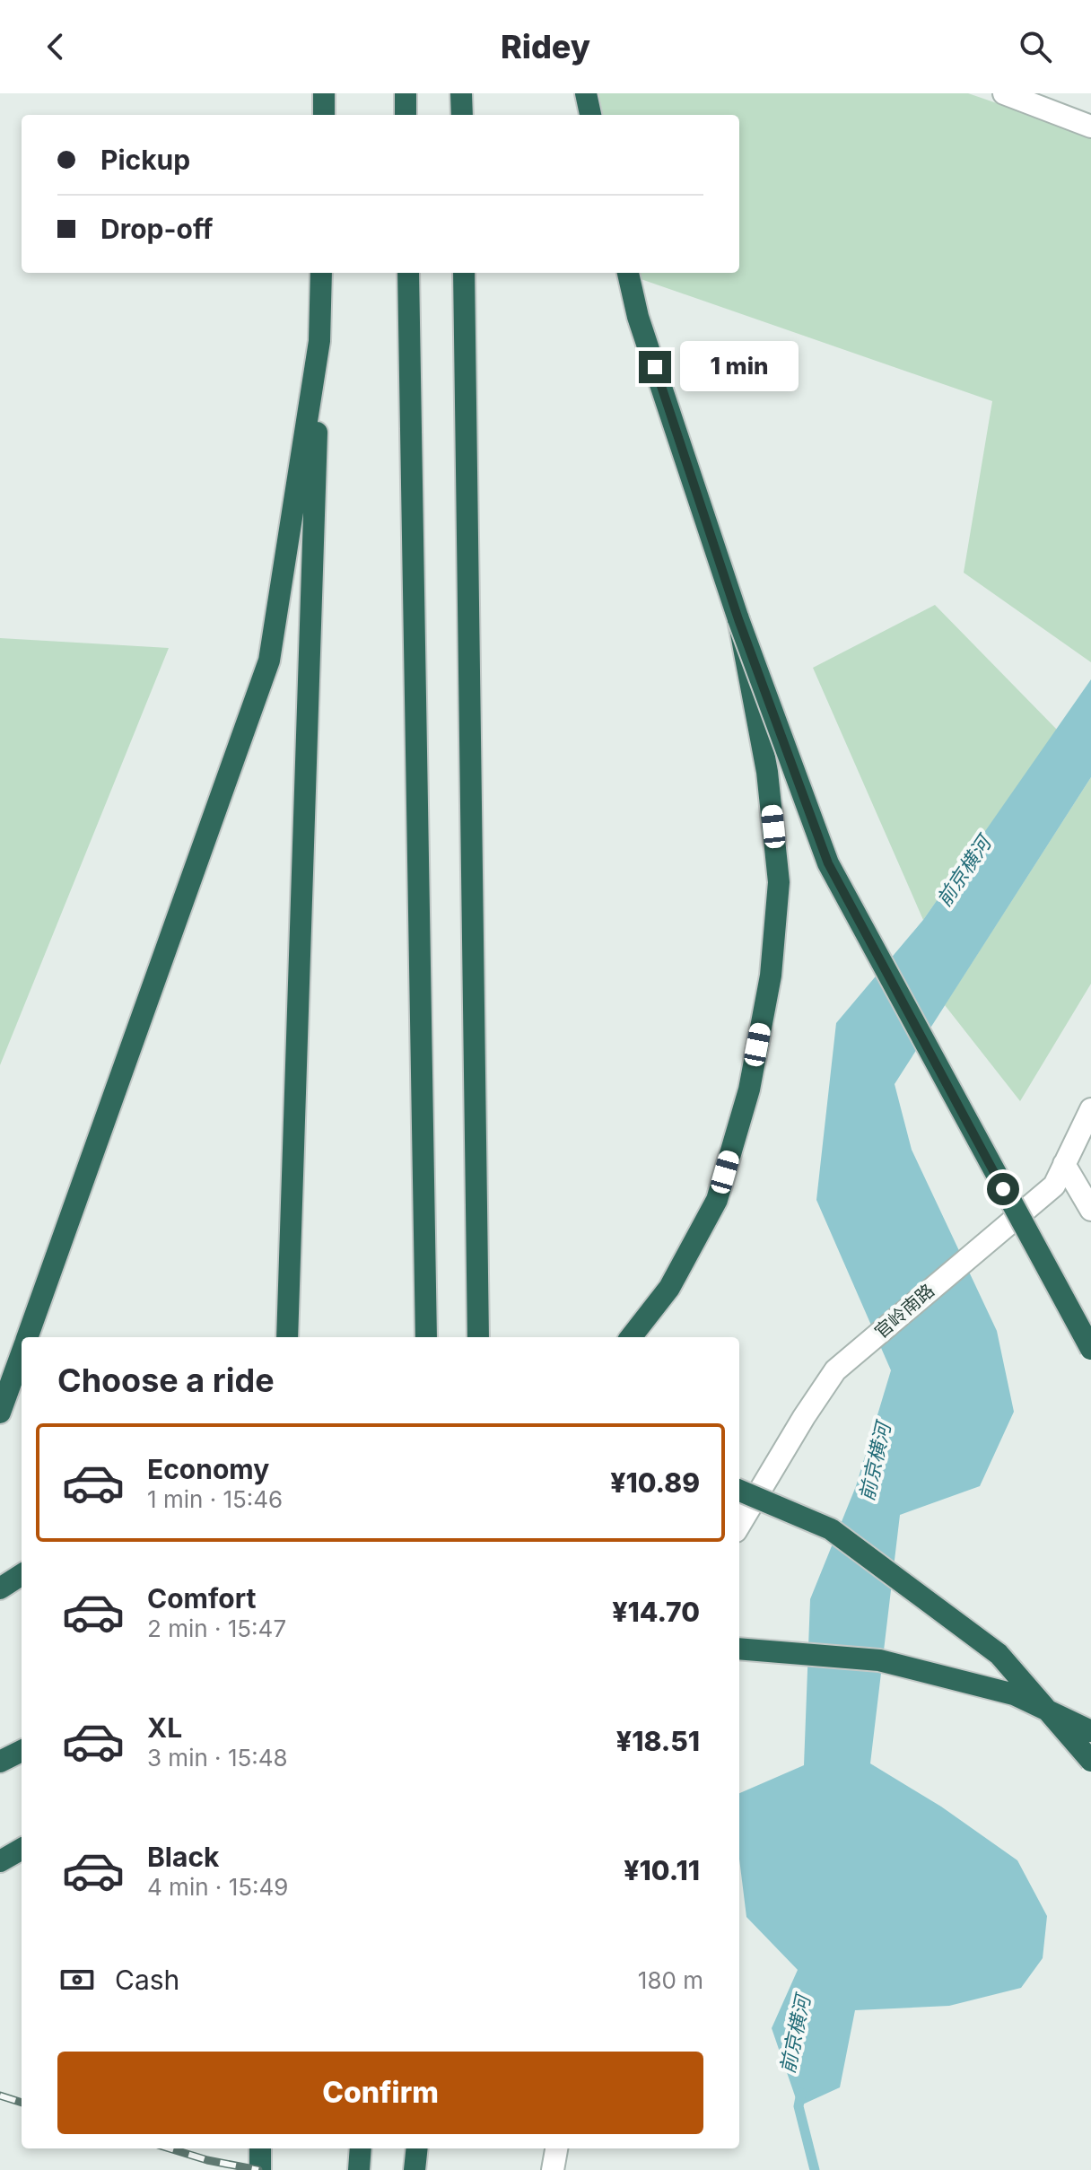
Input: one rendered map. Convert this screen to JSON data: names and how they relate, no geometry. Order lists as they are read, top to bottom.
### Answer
{
  "streets": {
    "street": ["官岭南路"]
  },
  "water": ["前京横河"],
  "page": {
    "header": "Ridey",
    "banner": ["Pickup", "Drop-off"],
    "bubble": "1 min",
    "heading": "Choose a ride",
    "list": [
      {
        "name": "Economy",
        "note": "1 min · 15:46",
        "value": "¥10.89"
      },
      {
        "name": "Comfort",
        "note": "2 min · 15:47",
        "value": "¥14.70"
      },
      {
        "name": "XL",
        "note": "3 min · 15:48",
        "value": "¥18.51"
      },
      {
        "name": "Black",
        "note": "4 min · 15:49",
        "value": "¥10.11"
      }
    ],
    "pay": ["Cash", "180 m"],
    "buttons": "Confirm"
  }
}
